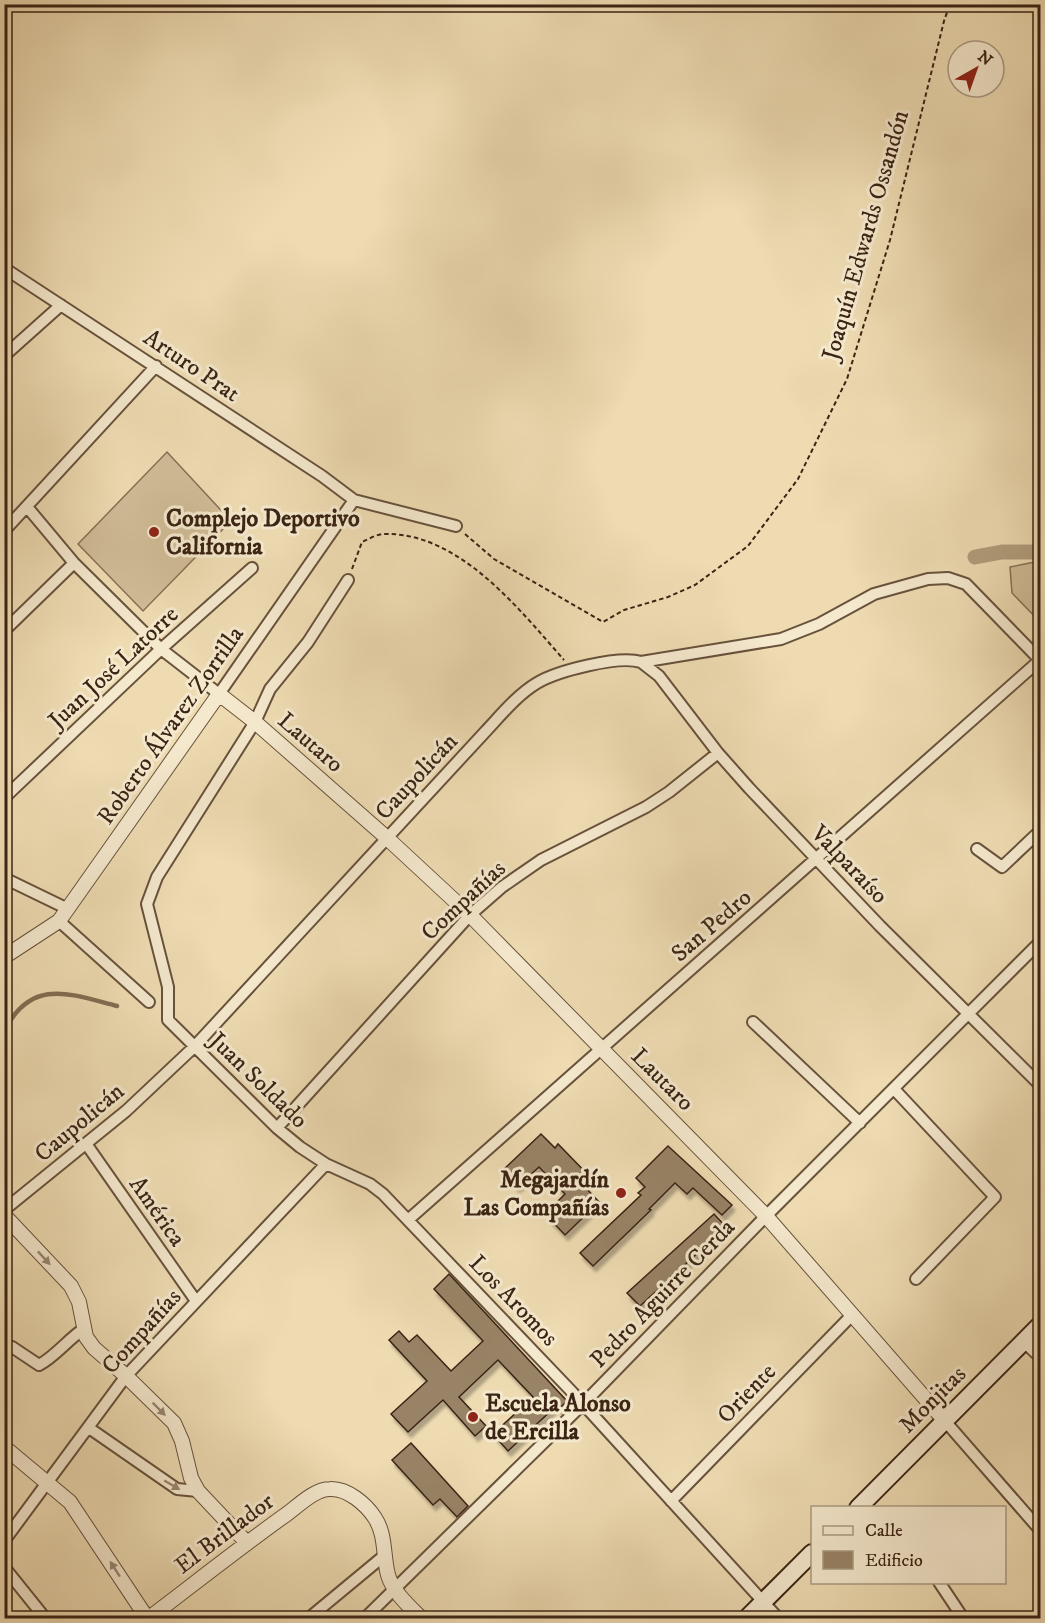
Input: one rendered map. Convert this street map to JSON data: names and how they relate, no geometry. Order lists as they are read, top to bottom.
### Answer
{
  "streets": {
    "main road": ["Monjitas"],
    "street": [
      "Arturo Prat",
      "Juan José Latorre",
      "Roberto Álvarez Zorrilla",
      "Lautaro",
      "Caupolicán",
      "Valparaíso",
      "Compañías",
      "San Pedro",
      "Juan Soldado",
      "América",
      "Pedro Aguirre Cerda",
      "Los Aromos",
      "Oriente",
      "El Brillador"
    ],
    "path": ["Joaquín Edwards Ossandón"]
  },
  "crossings": [
    ["Arturo Prat", "Roberto Álvarez Zorrilla"],
    ["Roberto Álvarez Zorrilla", "Lautaro"],
    ["Lautaro", "Caupolicán"],
    ["Lautaro", "Compañías"],
    ["Lautaro", "San Pedro"],
    ["Lautaro", "Juan Soldado"],
    ["Lautaro", "Pedro Aguirre Cerda"],
    ["Lautaro", "Oriente"],
    ["Lautaro", "Monjitas"],
    ["Caupolicán", "Valparaíso"],
    ["Caupolicán", "San Pedro"],
    ["Caupolicán", "Juan Soldado"],
    ["Caupolicán", "América"],
    ["Valparaíso", "Compañías"],
    ["Valparaíso", "San Pedro"],
    ["Valparaíso", "Pedro Aguirre Cerda"],
    ["Compañías", "Juan Soldado"],
    ["Compañías", "América"],
    ["Compañías", "Los Aromos"],
    ["San Pedro", "Los Aromos"],
    ["Juan Soldado", "Los Aromos"],
    ["Pedro Aguirre Cerda", "Los Aromos"],
    ["Los Aromos", "Oriente"]
  ],
  "places": ["Complejo Deportivo California", "Megajardín Las Compañías", "Escuela Alonso de Ercilla"],
  "legend": ["Calle", "Edificio"],
  "north": "top right"
}
